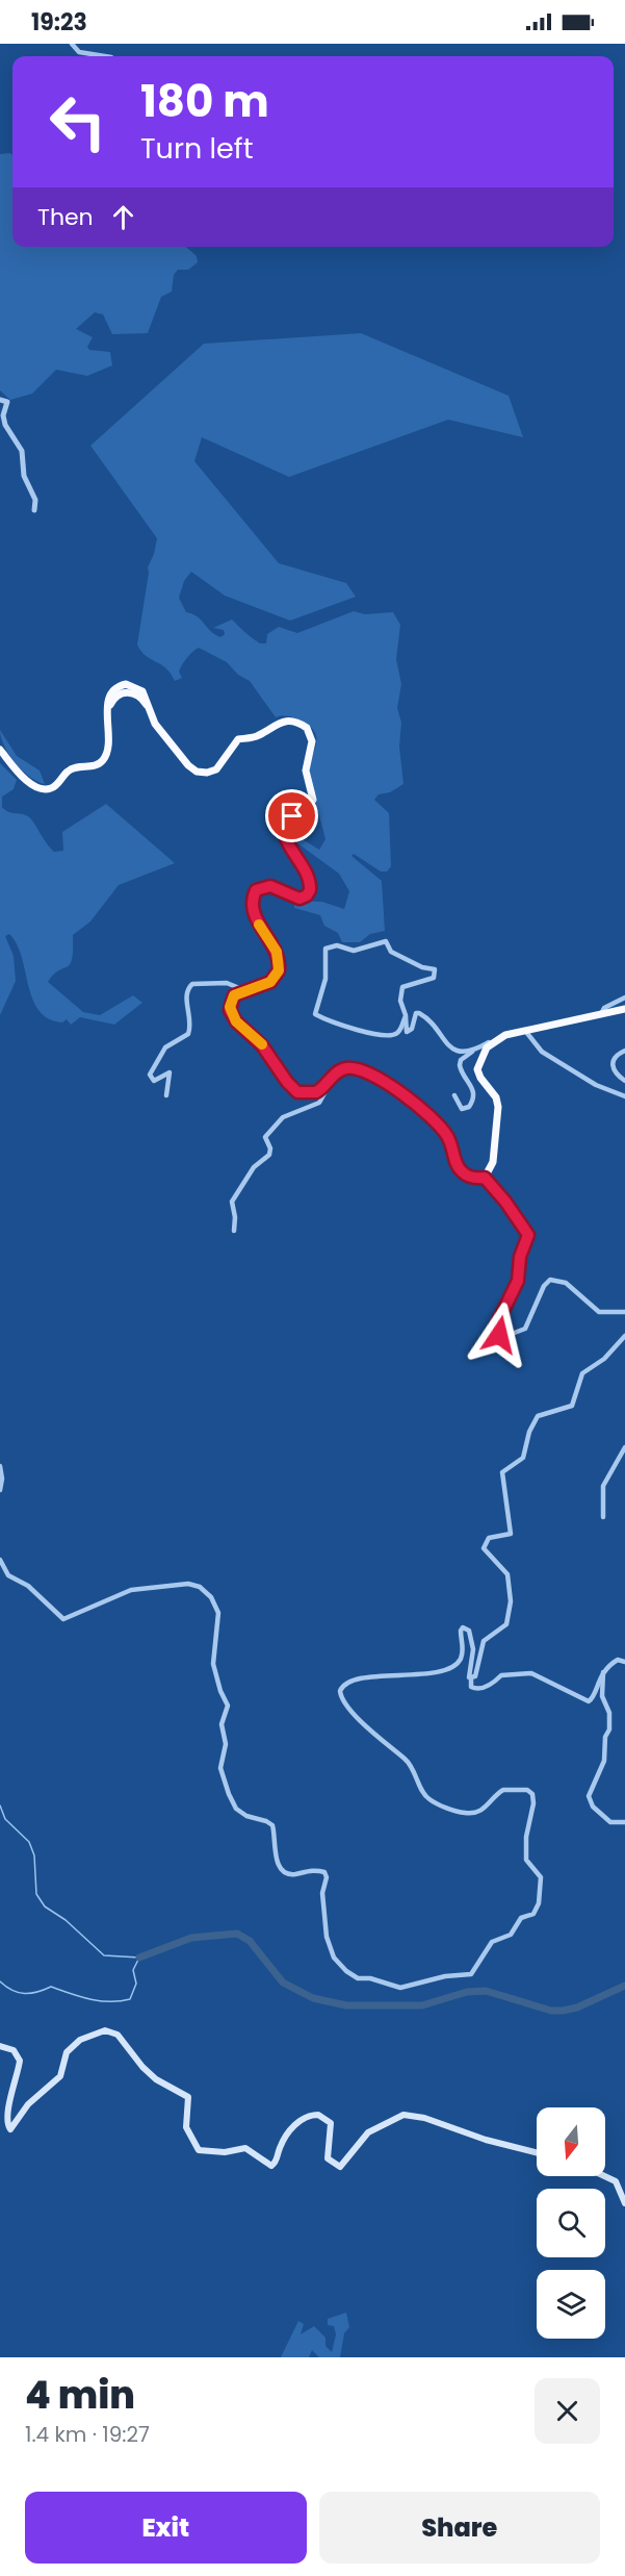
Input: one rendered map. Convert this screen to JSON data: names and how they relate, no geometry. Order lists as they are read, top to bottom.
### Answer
{
  "north": "bottom",
  "page": {
    "status": "19:23",
    "turn": ["180 m", "Turn left"],
    "then": "Then",
    "heading": ["4 min", "1.4 km · 19:27"],
    "buttons": ["Exit", "Share"]
  }
}
